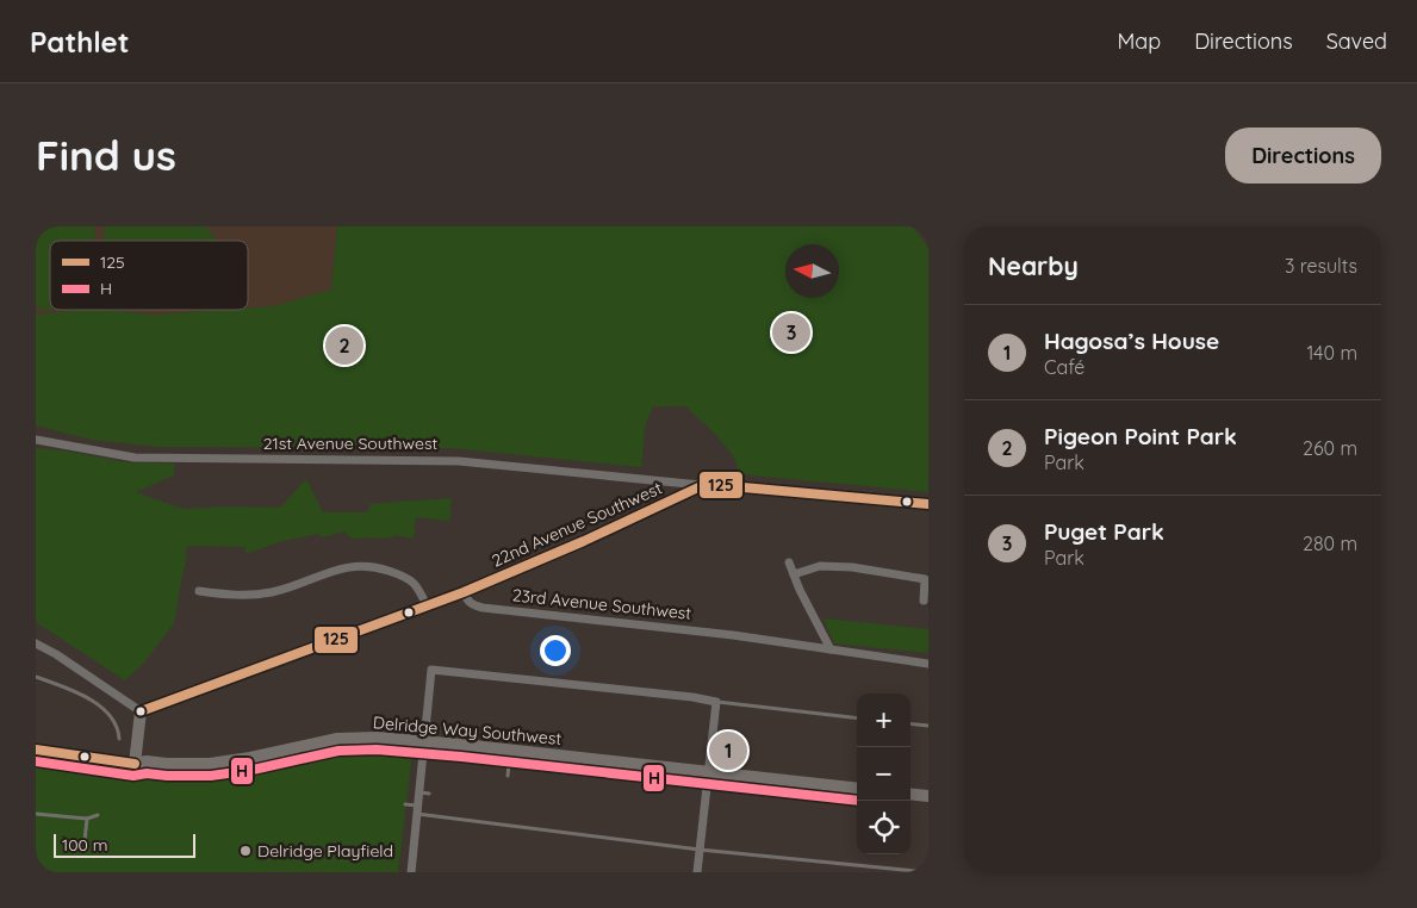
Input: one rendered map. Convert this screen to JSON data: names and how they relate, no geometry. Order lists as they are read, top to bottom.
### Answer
{
  "streets": {
    "street": [
      "21st Avenue Southwest",
      "22nd Avenue Southwest",
      "23rd Avenue Southwest",
      "Delridge Way Southwest"
    ]
  },
  "crossings": [
    ["21st Avenue Southwest", "22nd Avenue Southwest"],
    ["22nd Avenue Southwest", "23rd Avenue Southwest"]
  ],
  "places": ["Delridge Playfield"],
  "lines": ["transit line 125", "transit line H"],
  "legend": ["125", "H"],
  "scale_bar": "100 m",
  "north": "left",
  "page": {
    "header": "Pathlet",
    "nav": ["Map", "Directions", "Saved"],
    "buttons": "Directions",
    "title": "Find us",
    "heading": ["Nearby", "3 results"],
    "list": [
      {
        "mark": "1",
        "name": "Hagosa’s House",
        "note": "Café",
        "value": "140 m"
      },
      {
        "mark": "2",
        "name": "Pigeon Point Park",
        "note": "Park",
        "value": "260 m"
      },
      {
        "mark": "3",
        "name": "Puget Park",
        "note": "Park",
        "value": "280 m"
      }
    ],
    "pins": ["3", "2", "1"],
    "map_buttons": ["+", "−"],
    "scale": "100 m"
  }
}
